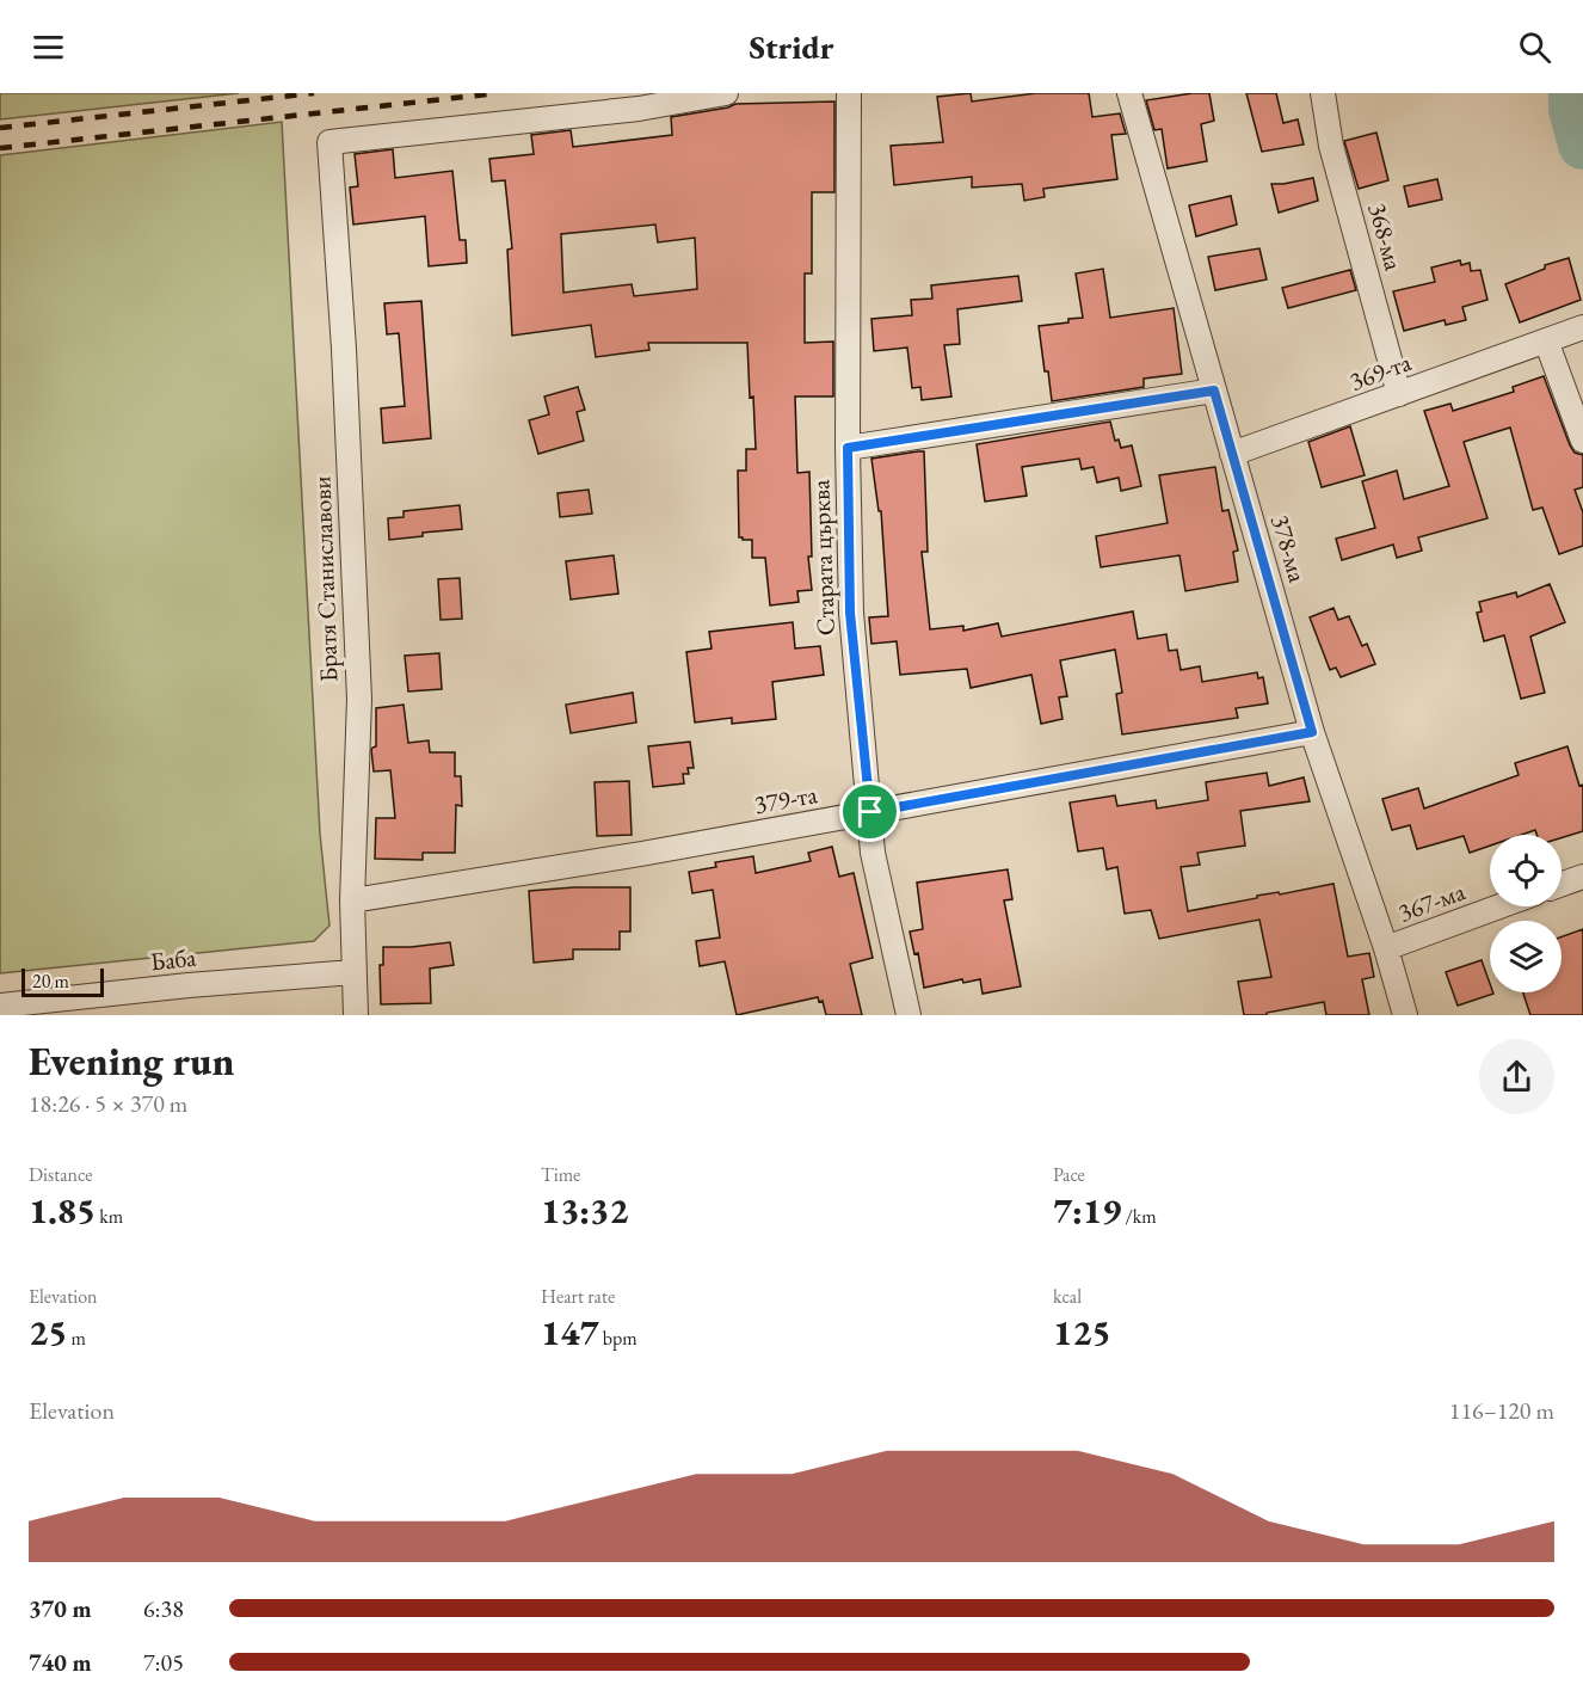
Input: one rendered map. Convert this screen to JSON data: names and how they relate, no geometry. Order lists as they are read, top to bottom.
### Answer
{
  "streets": {
    "street": [
      "368-ма",
      "369-та",
      "378-ма",
      "Старата църква",
      "Братя Станиславови",
      "379-та",
      "367-ма",
      "Баба"
    ]
  },
  "crossings": [
    ["368-ма", "369-та"],
    ["369-та", "378-ма"],
    ["378-ма", "379-та"],
    ["378-ма", "367-ма"],
    ["Старата църква", "379-та"],
    ["Братя Станиславови", "379-та"],
    ["Братя Станиславови", "Баба"]
  ],
  "scale_bar": "20 m",
  "page": {
    "header": "Stridr",
    "scale": "20 m",
    "heading": ["Evening run", "18:26 · 5 × 370 m"],
    "stats": [
      ["Distance", "1.85 km"],
      ["Time", "13:32"],
      ["Pace", "7:19 /km"],
      ["Elevation", "25 m"],
      ["Heart rate", "147 bpm"],
      ["kcal", "125"]
    ],
    "chart": ["Elevation", "116–120 m"],
    "list": [
      {
        "name": "370 m",
        "note": "6:38"
      },
      {
        "name": "740 m",
        "note": "7:05"
      }
    ]
  }
}
